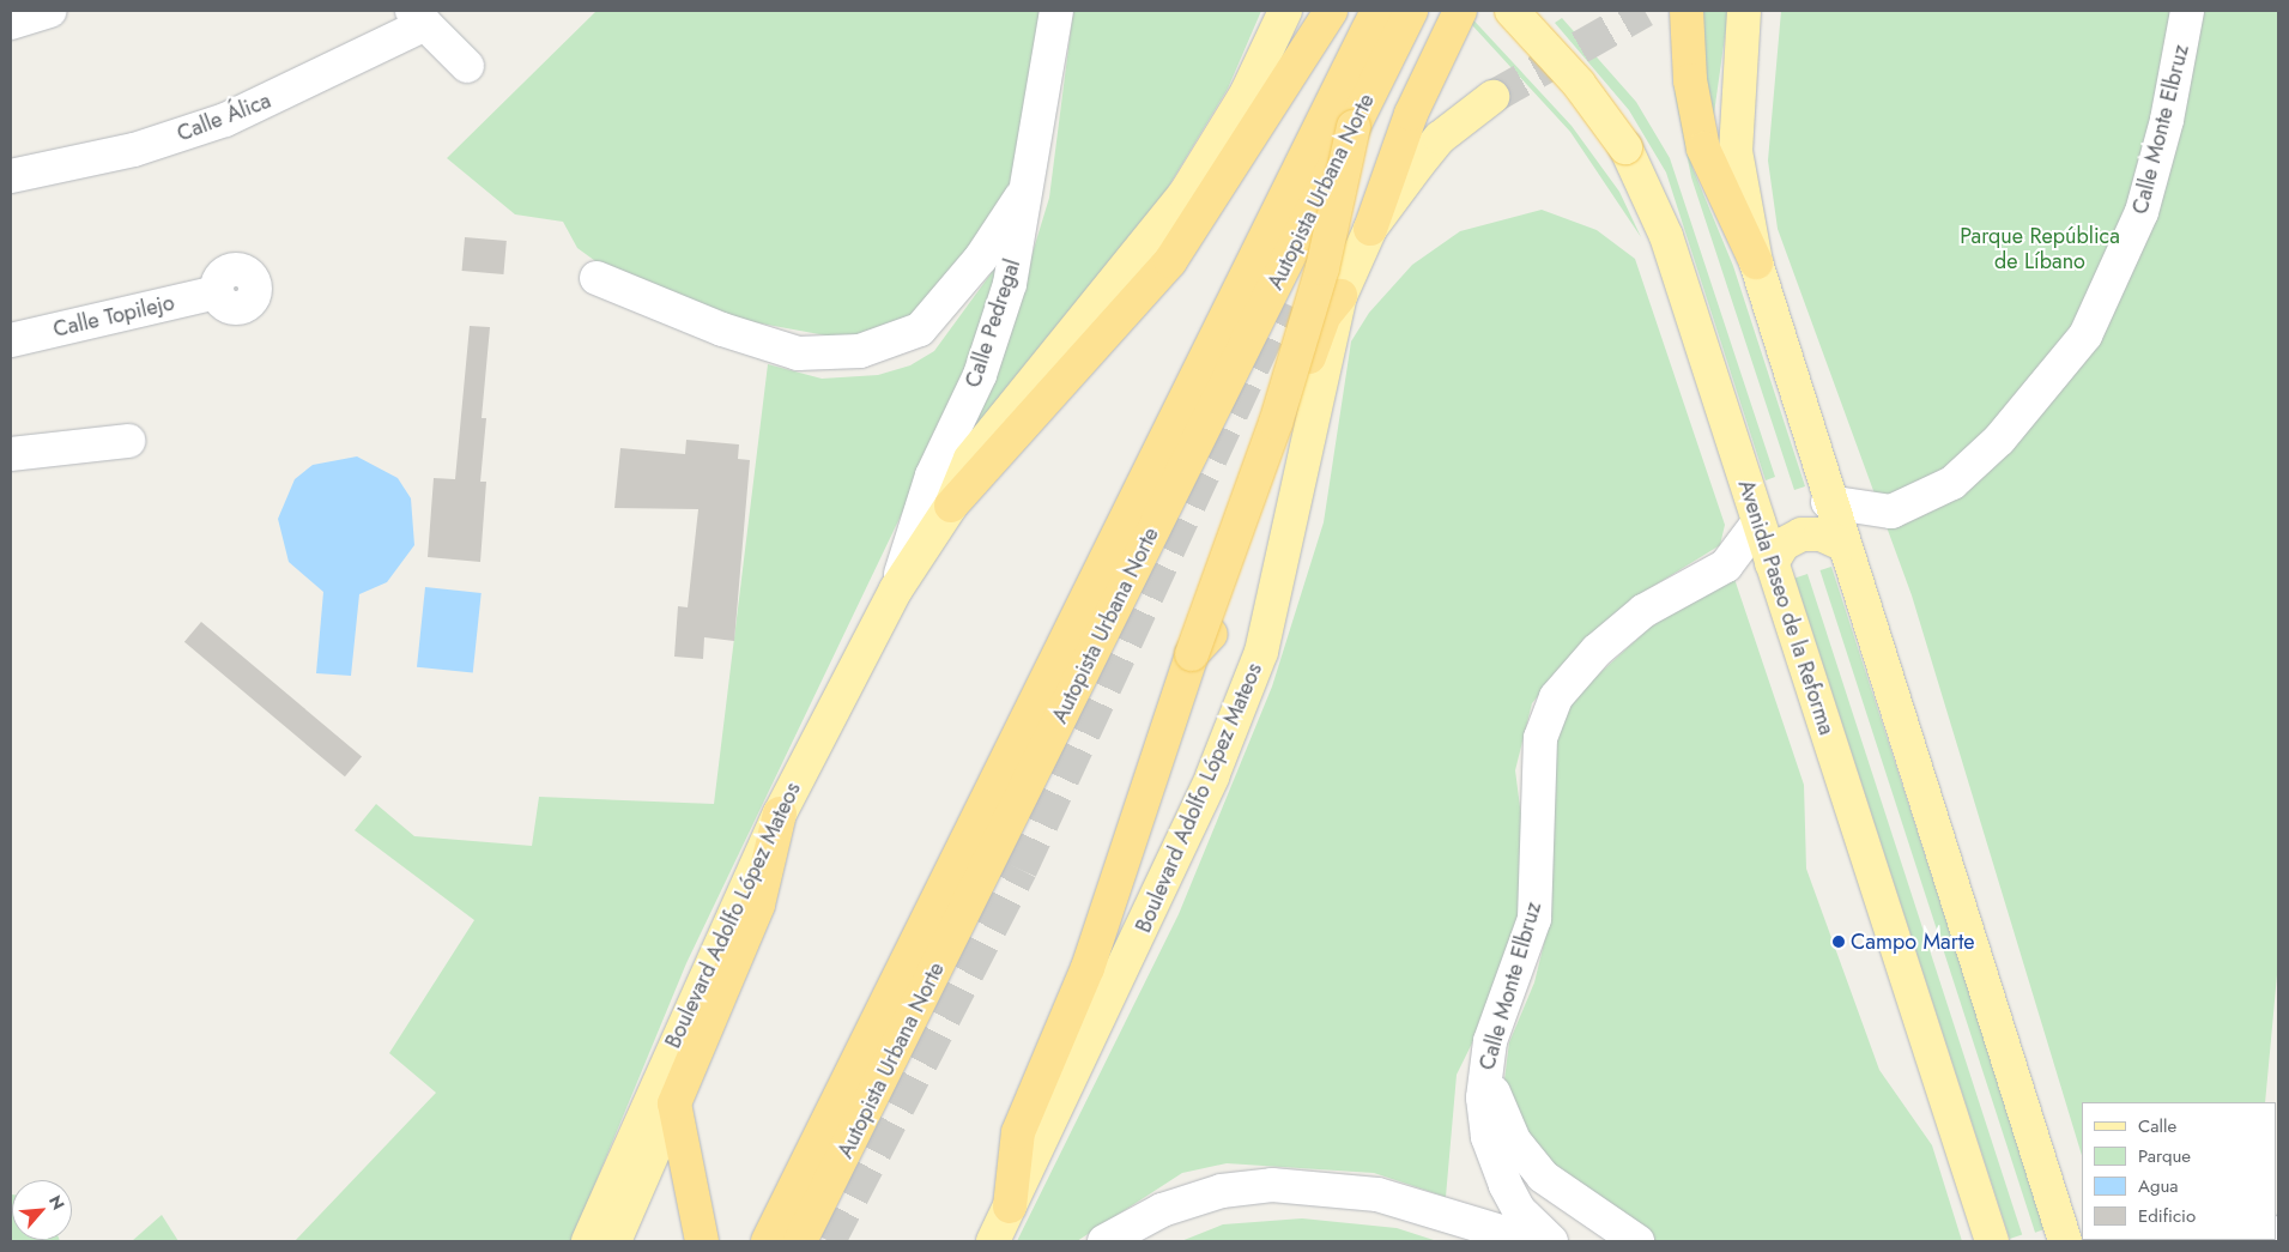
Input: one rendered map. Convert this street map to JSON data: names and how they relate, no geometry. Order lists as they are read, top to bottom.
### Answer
{
  "streets": {
    "highway": ["Autopista Urbana Norte"],
    "main road": ["Avenida Paseo de la Reforma", "Boulevard Adolfo López Mateos"],
    "street": [
      "Calle Álica",
      "Calle Monte Elbruz",
      "Calle Topilejo",
      "Calle Pedregal"
    ]
  },
  "crossings": [
    ["Calle Monte Elbruz", "Avenida Paseo de la Reforma"],
    ["Calle Pedregal", "Boulevard Adolfo López Mateos"]
  ],
  "parks": ["Parque República de Líbano"],
  "places": ["Campo Marte"],
  "legend": [
    "Calle",
    "Parque",
    "Agua",
    "Edificio"
  ],
  "north": "top right"
}
